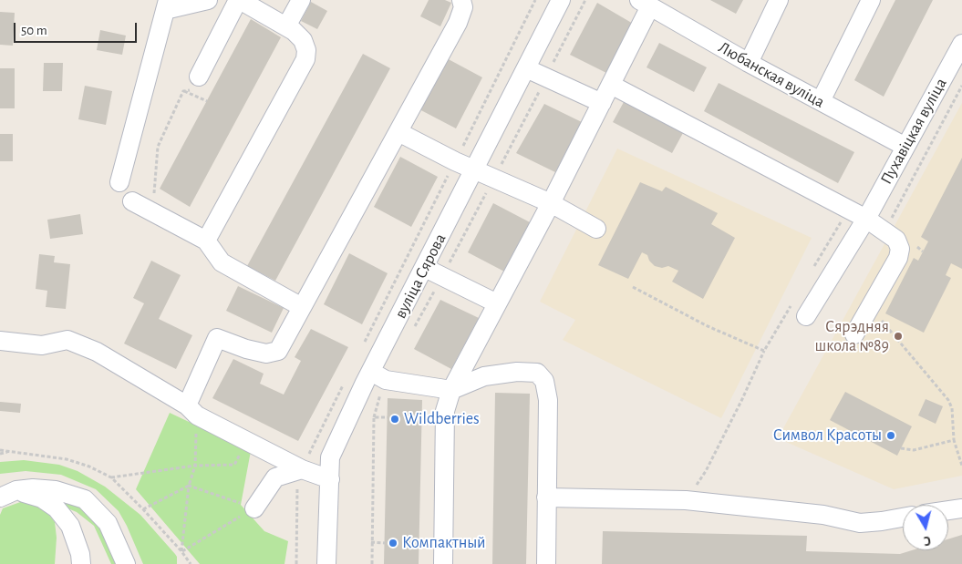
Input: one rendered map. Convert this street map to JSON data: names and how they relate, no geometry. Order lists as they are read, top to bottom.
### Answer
{
  "streets": {
    "street": ["Любанская вуліца", "Пухавіцкая вуліца", "вуліца Сярова"]
  },
  "crossings": [
    ["Любанская вуліца", "Пухавіцкая вуліца"]
  ],
  "places": [
    "Сярэдняя школа №89",
    "Wildberries",
    "Символ Красоты",
    "Компактный"
  ],
  "scale_bar": "50 m",
  "north": "bottom"
}
